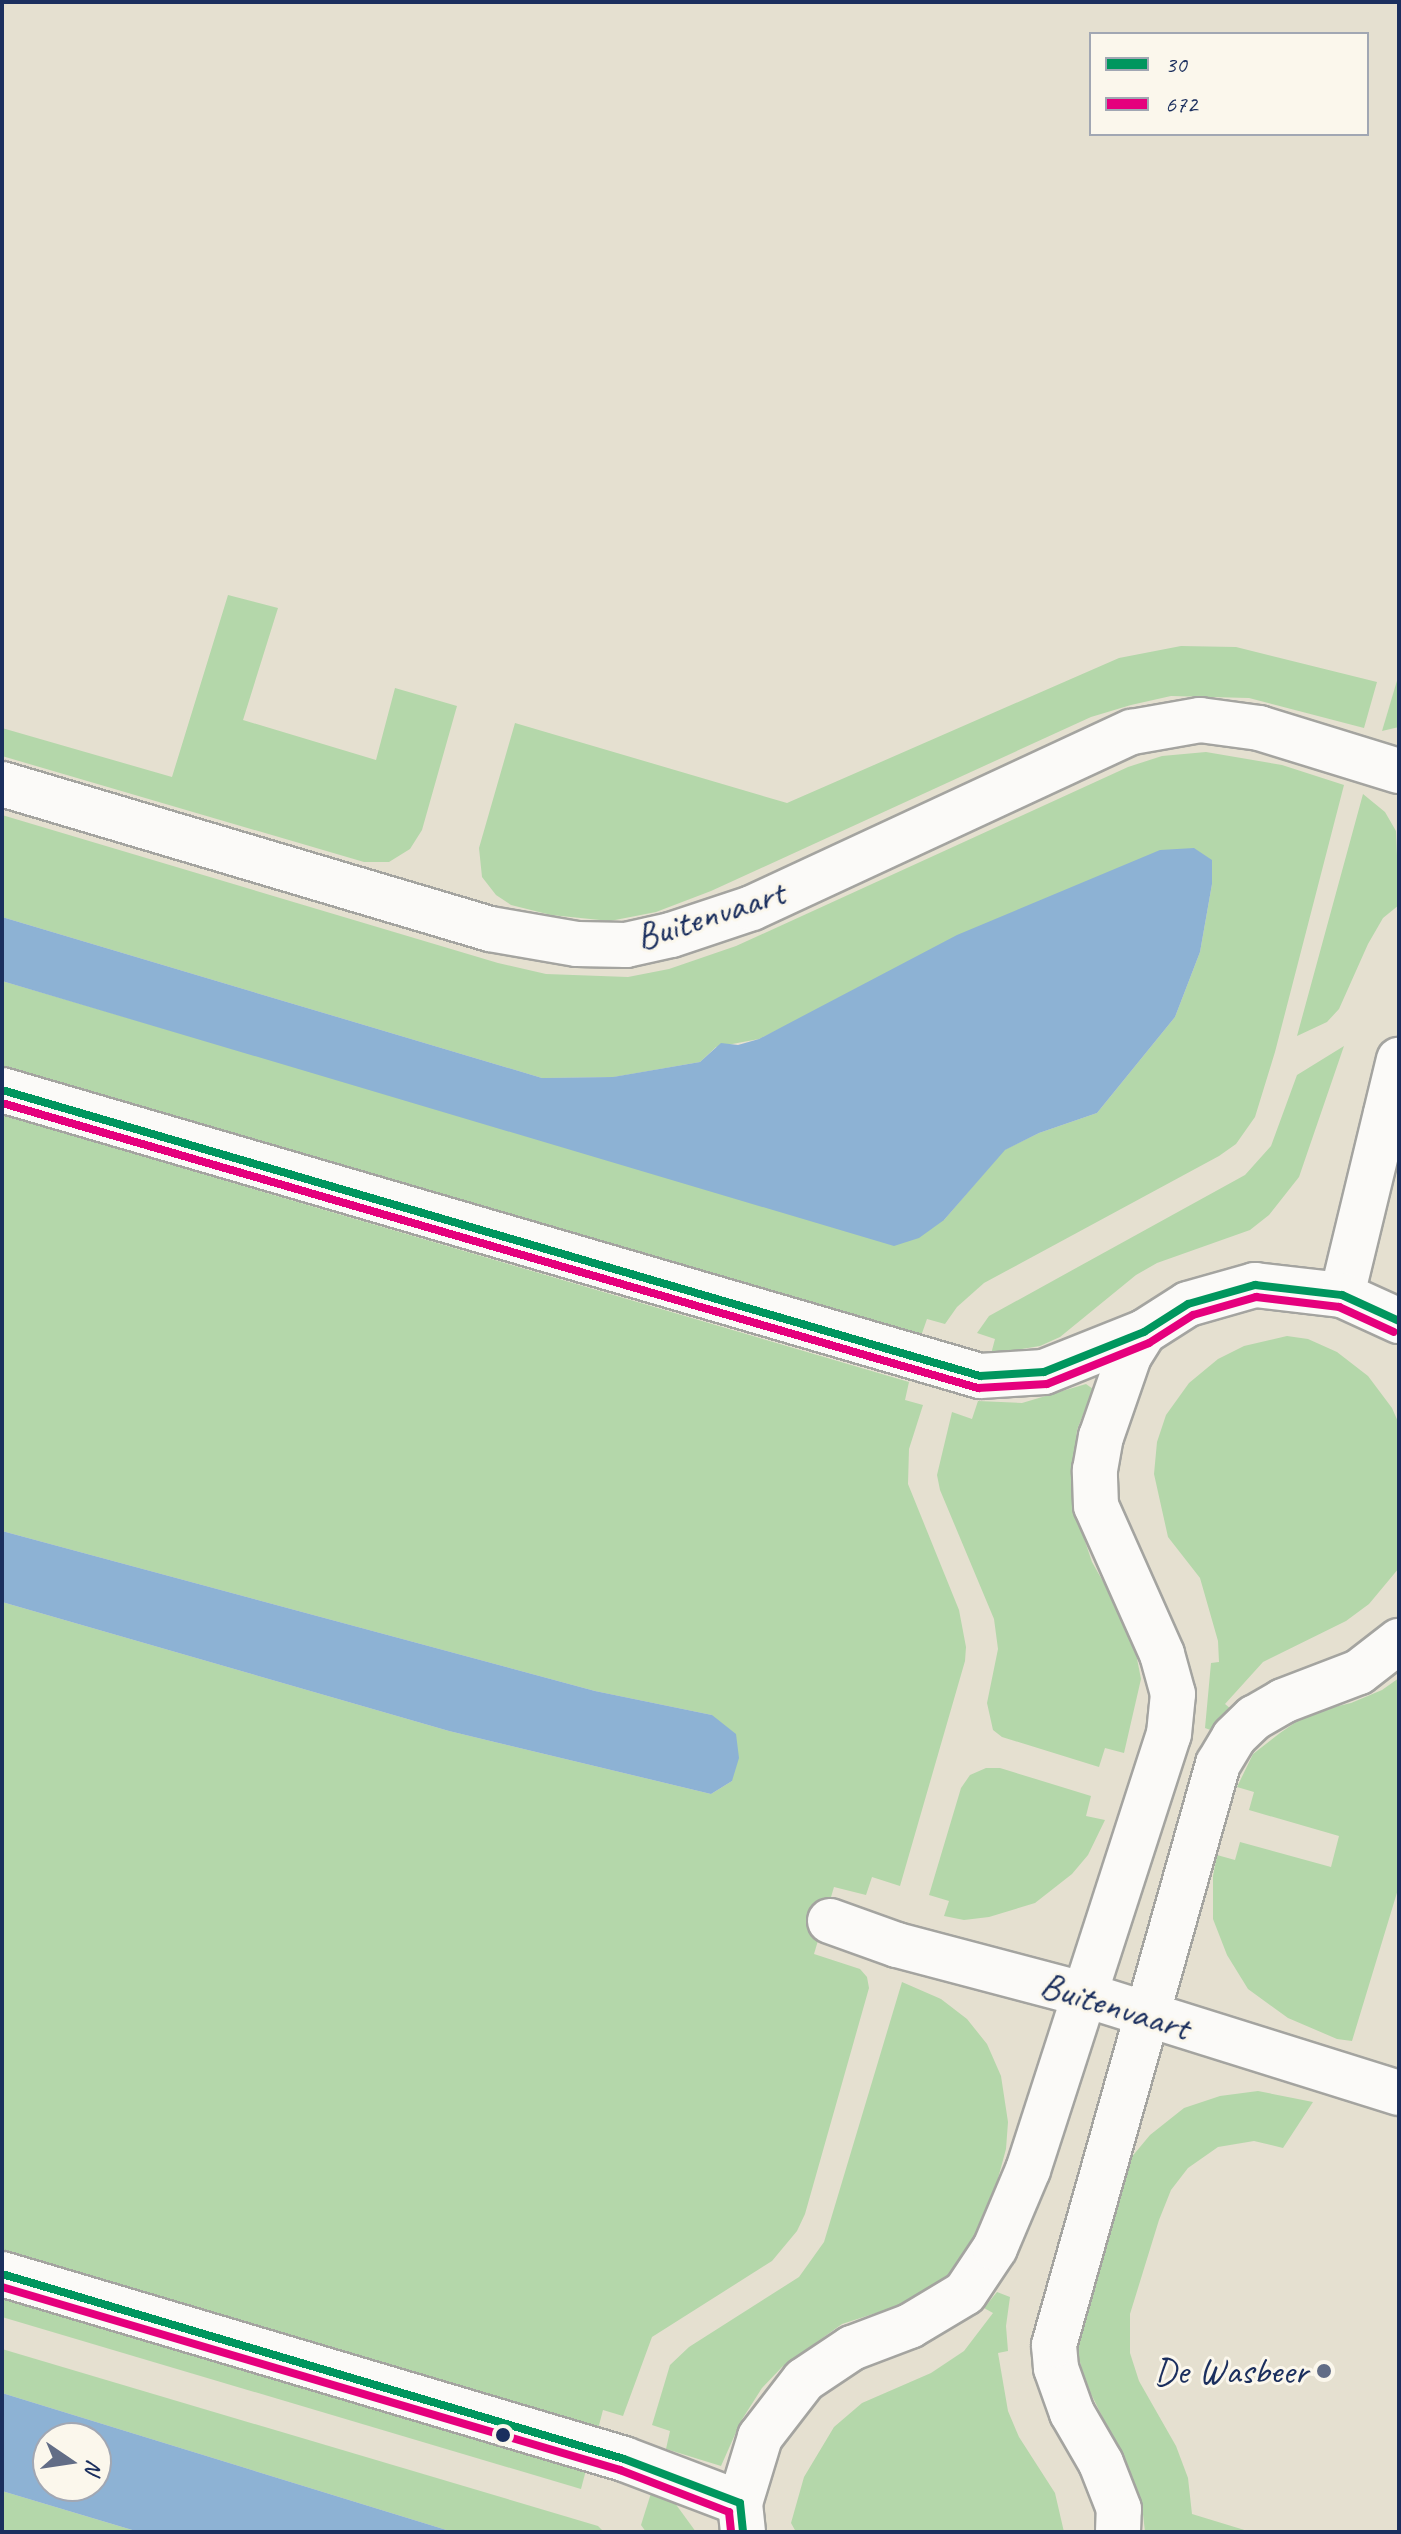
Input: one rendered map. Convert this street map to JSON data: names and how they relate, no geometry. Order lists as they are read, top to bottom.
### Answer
{
  "streets": {
    "main road": ["Buitenvaart"]
  },
  "places": ["De Wasbeer"],
  "lines": ["transit line 30", "transit line 672"],
  "legend": ["30", "672"],
  "north": "right"
}
